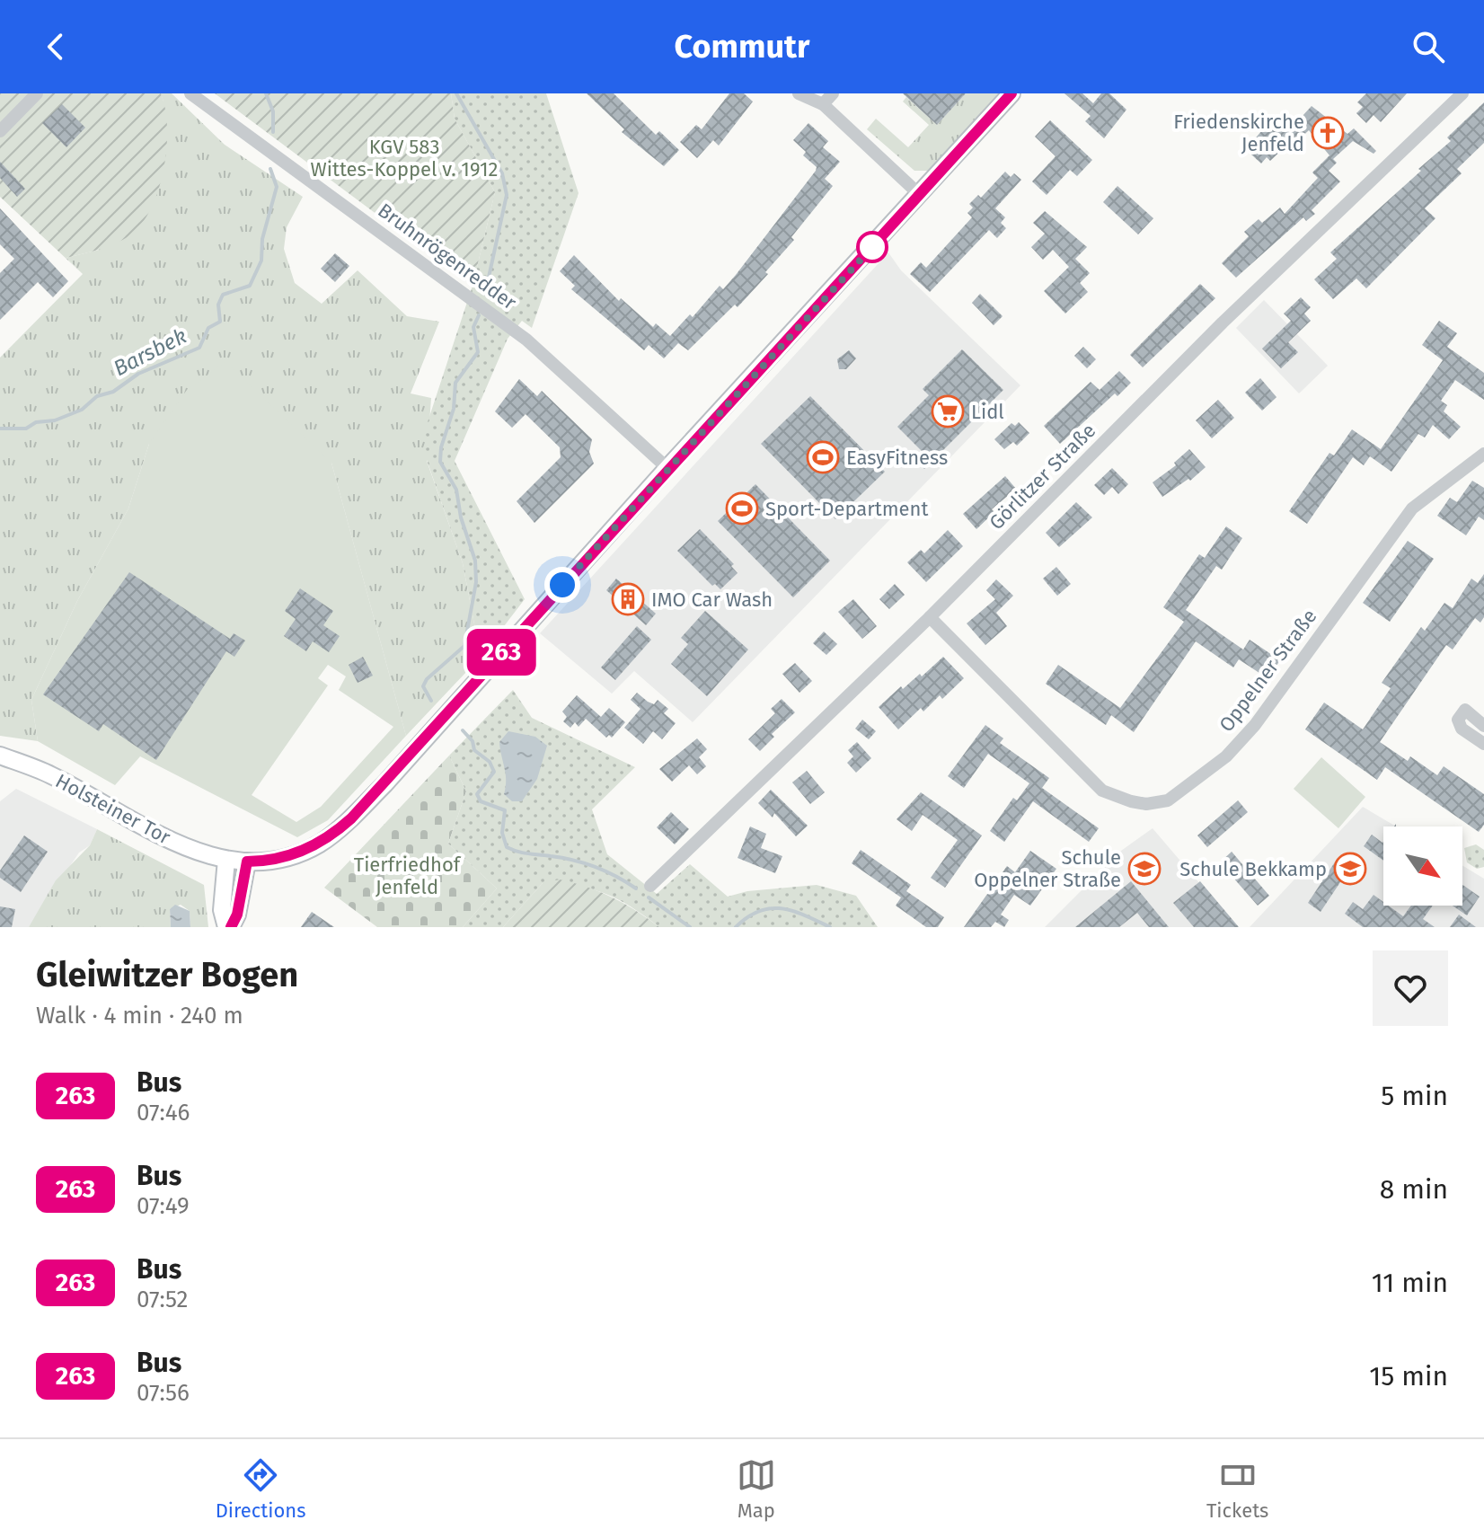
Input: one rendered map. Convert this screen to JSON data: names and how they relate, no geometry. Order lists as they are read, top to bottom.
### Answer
{
  "streets": {
    "main road": ["Holsteiner Tor"],
    "street": ["Bruhnrögenredder", "Görlitzer Straße", "Oppelner Straße"]
  },
  "crossings": [
    ["Bruhnrögenredder", "Holsteiner Tor"],
    ["Görlitzer Straße", "Oppelner Straße"]
  ],
  "water": ["Barsbek"],
  "parks": ["KGV 583 Wittes-Koppel v. 1912", "Tierfriedhof Jenfeld"],
  "places": {
    "church": ["Friedenskirche Jenfeld"],
    "supermarket": ["Lidl"],
    "sports": ["EasyFitness", "Sport-Department"],
    "building": ["IMO Car Wash"],
    "school or university": ["Schule Oppelner Straße", "Schule Bekkamp"]
  },
  "lines": ["bus line 263"],
  "north": "bottom right",
  "page": {
    "header": "Commutr",
    "on_map": "263",
    "heading": ["Gleiwitzer Bogen", "Walk · 4 min · 240 m"],
    "list": [
      {
        "mark": "263",
        "name": "Bus",
        "note": "07:46",
        "value": "5 min"
      },
      {
        "mark": "263",
        "name": "Bus",
        "note": "07:49",
        "value": "8 min"
      },
      {
        "mark": "263",
        "name": "Bus",
        "note": "07:52",
        "value": "11 min"
      },
      {
        "mark": "263",
        "name": "Bus",
        "note": "07:56",
        "value": "15 min"
      }
    ],
    "tabs": ["Directions", "Map", "Tickets"]
  }
}
